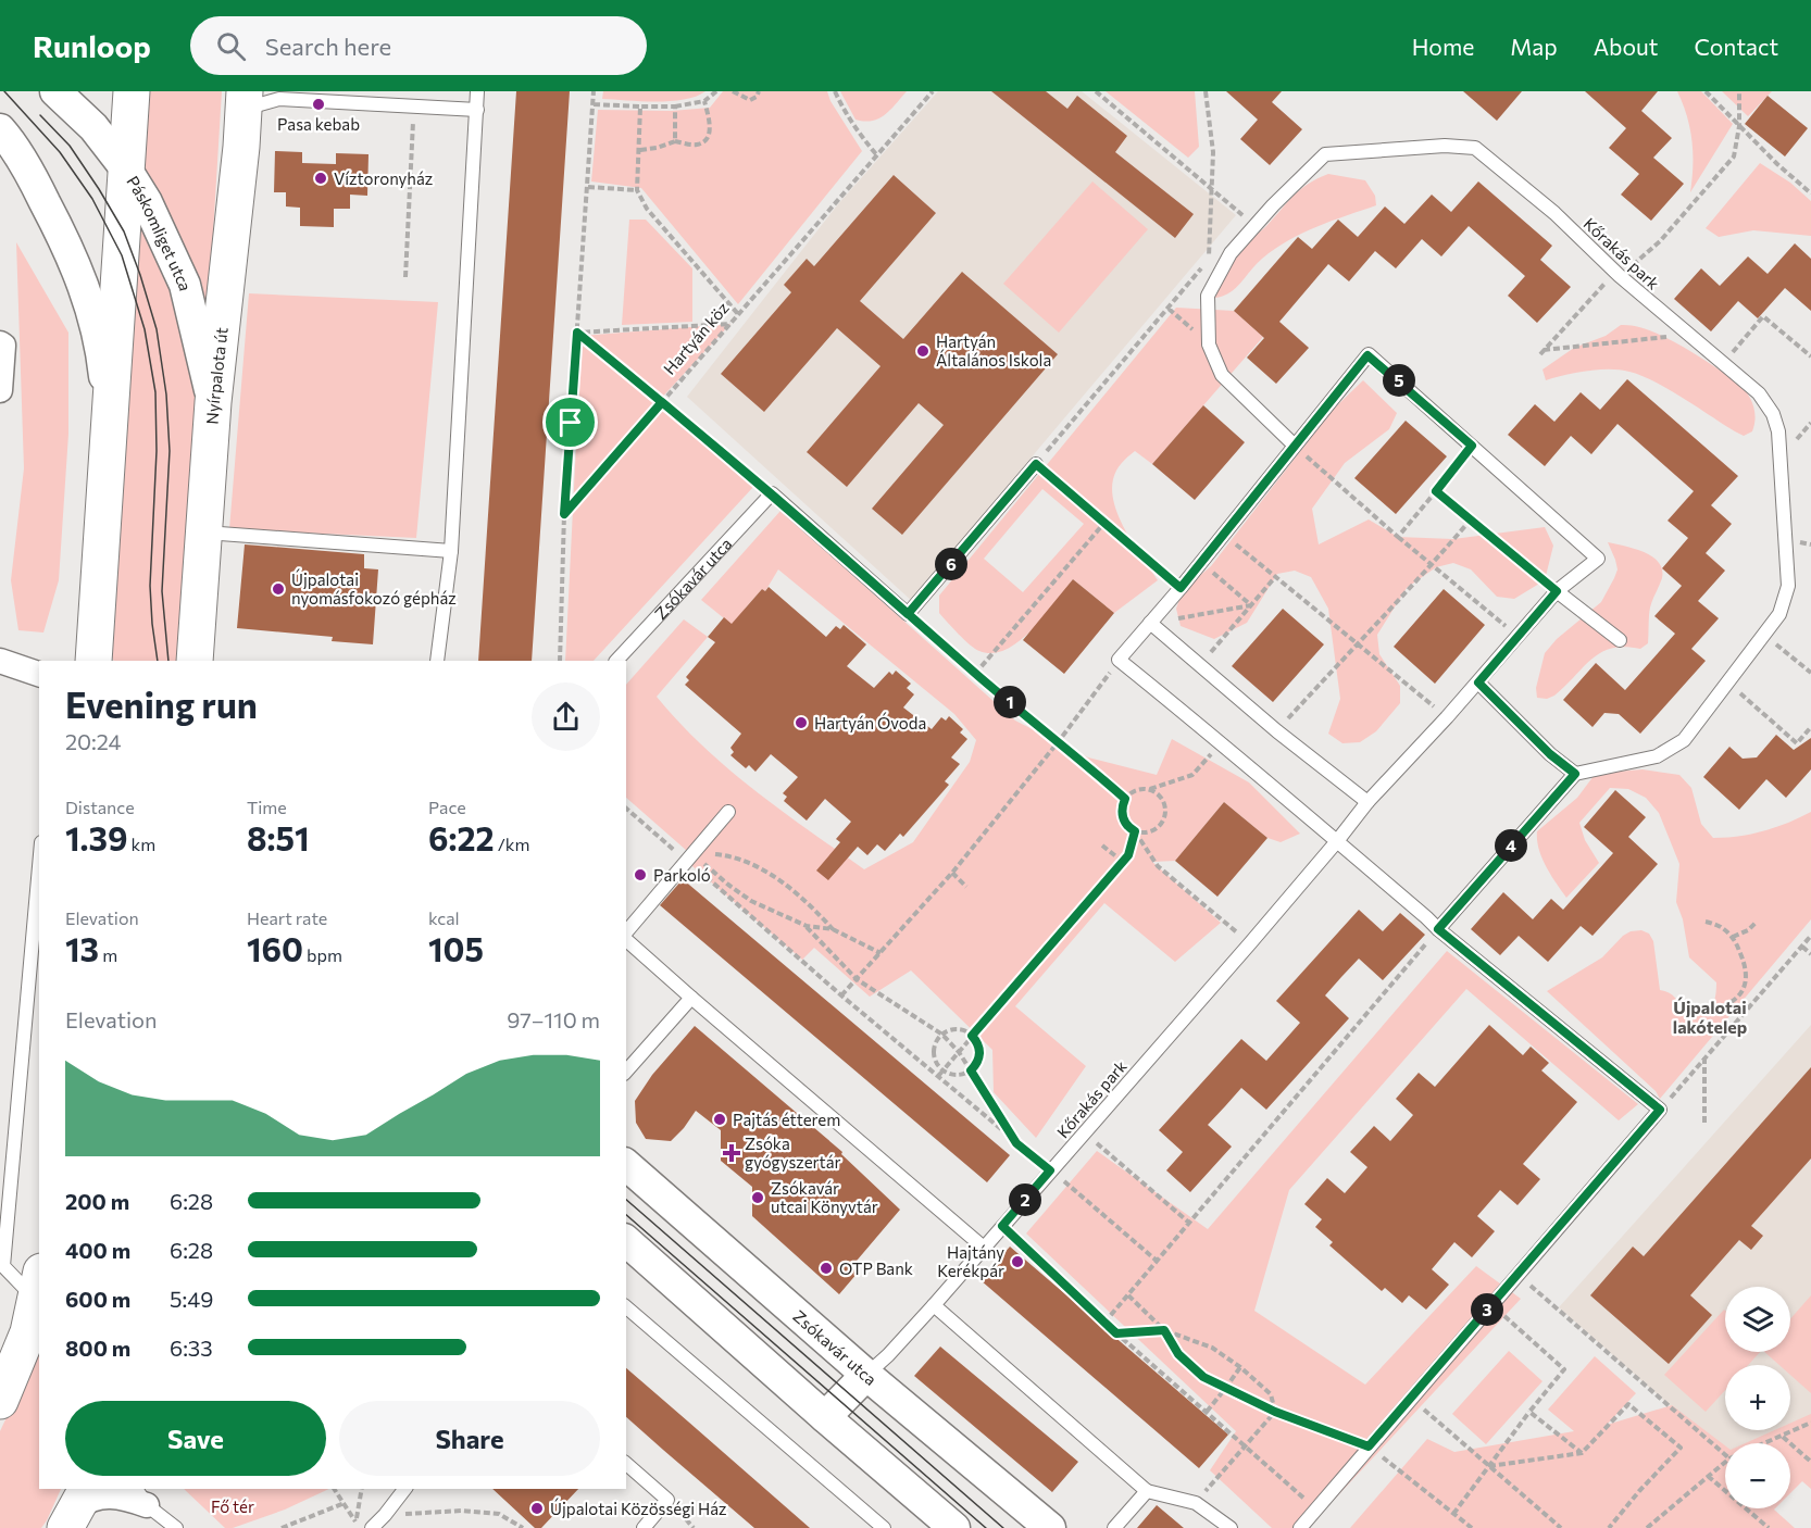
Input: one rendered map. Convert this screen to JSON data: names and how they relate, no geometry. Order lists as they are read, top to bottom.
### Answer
{
  "streets": {
    "main road": ["Nyírpalota út"],
    "street": ["Páskomliget utca", "Zsókavár utca"],
    "lane": ["Kőrakás park"],
    "path": ["Hartyán köz"]
  },
  "crossings": [
    ["Páskomliget utca", "Nyírpalota út"],
    ["Kőrakás park", "Zsókavár utca"]
  ],
  "districts": ["Újpalotai lakótelep"],
  "parks": ["Fő tér"],
  "places": {
    "other": [
      "Pasa kebab",
      "Víztoronyház",
      "Hartyán Általános Iskola",
      "Újpalotai nyomásfokozó gépház",
      "Hartyán Óvoda",
      "Parkoló",
      "Pajtás étterem",
      "Zsókavár utcai Könyvtár",
      "Hajtány Kerékpár",
      "OTP Bank",
      "Újpalotai Közösségi Ház"
    ],
    "health": ["Zsóka gyógyszertár"]
  },
  "page": {
    "header": "Runloop",
    "search": "Search here",
    "nav": [
      "Home",
      "Map",
      "About",
      "Contact"
    ],
    "pins": [
      "5",
      "6",
      "1",
      "4",
      "2",
      "3"
    ],
    "heading": ["Evening run", "20:24"],
    "stats": [
      ["Distance", "1.39 km"],
      ["Time", "8:51"],
      ["Pace", "6:22 /km"],
      ["Elevation", "13 m"],
      ["Heart rate", "160 bpm"],
      ["kcal", "105"]
    ],
    "chart": ["Elevation", "97–110 m"],
    "list": [
      {
        "name": "200 m",
        "note": "6:28"
      },
      {
        "name": "400 m",
        "note": "6:28"
      },
      {
        "name": "600 m",
        "note": "5:49"
      },
      {
        "name": "800 m",
        "note": "6:33"
      }
    ],
    "map_buttons": ["+", "−"],
    "buttons": ["Save", "Share"]
  }
}
